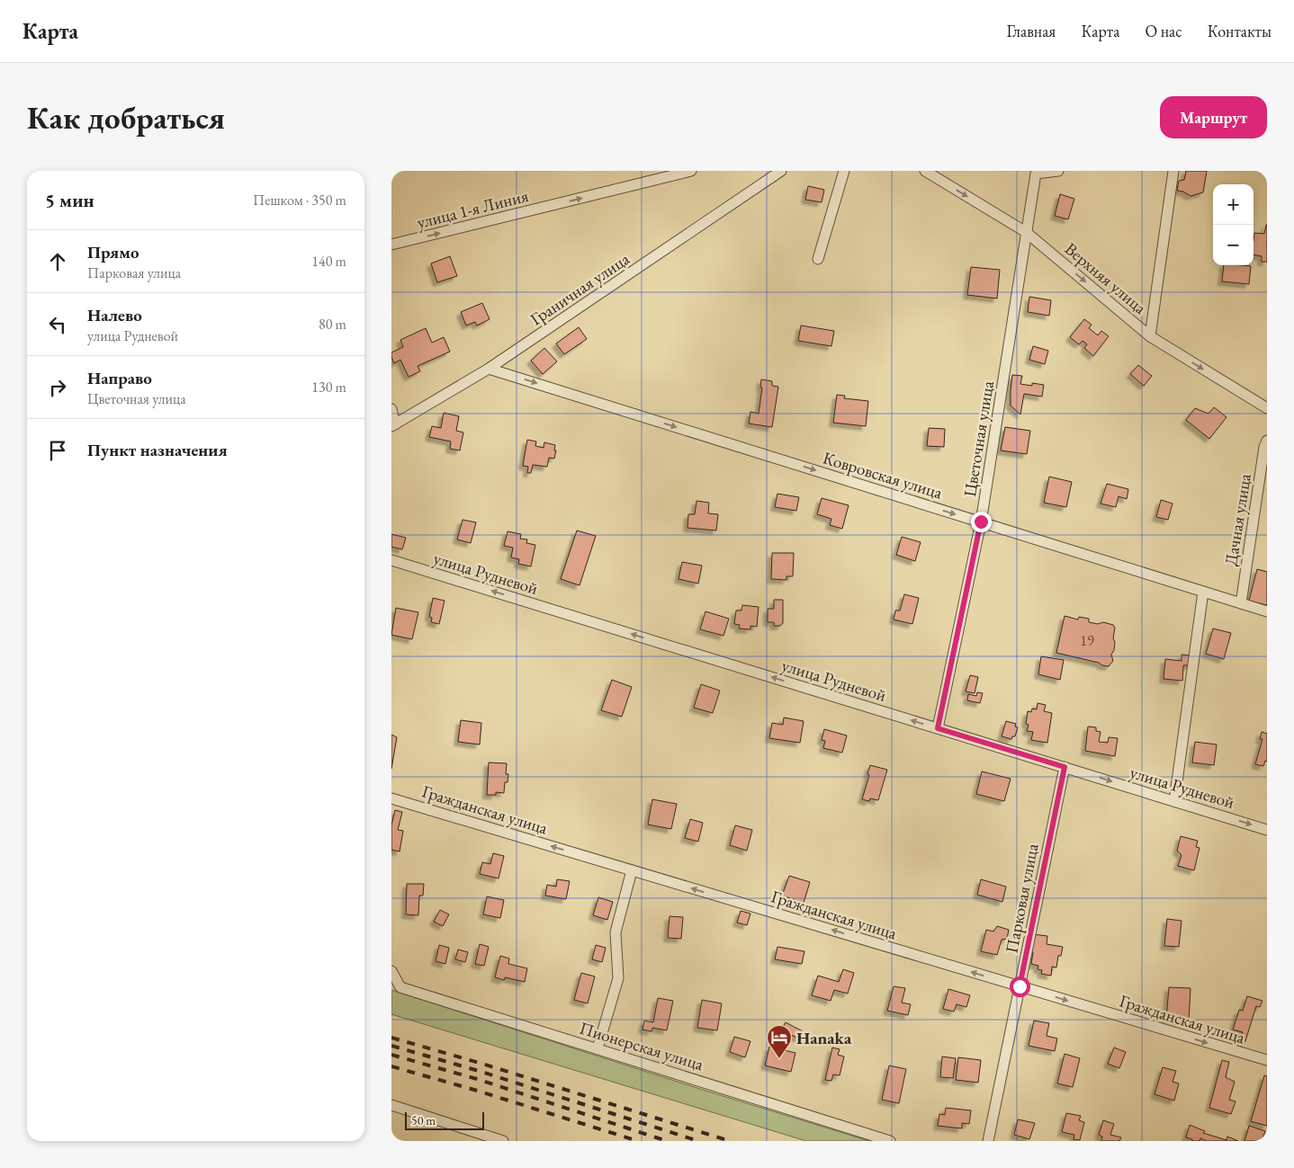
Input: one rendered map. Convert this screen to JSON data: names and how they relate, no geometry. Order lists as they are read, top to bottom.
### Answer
{
  "streets": {
    "street": [
      "улица 1-я Линия",
      "Верхняя улица",
      "Граничная улица",
      "Цветочная улица",
      "Ковровская улица",
      "Дачная улица",
      "улица Рудневой",
      "Гражданская улица",
      "Парковая улица",
      "Пионерская улица"
    ]
  },
  "crossings": [
    ["Верхняя улица", "Цветочная улица"],
    ["Граничная улица", "Ковровская улица"],
    ["Цветочная улица", "Ковровская улица"],
    ["Цветочная улица", "улица Рудневой"],
    ["Ковровская улица", "Дачная улица"],
    ["улица Рудневой", "Парковая улица"],
    ["Гражданская улица", "Парковая улица"]
  ],
  "one_way": ["улица 1-я Линия", "Верхняя улица", "Ковровская улица"],
  "places": {
    "hotel": ["Hanaka"]
  },
  "house_numbers": ["19"],
  "scale_bar": "50 m",
  "page": {
    "header": "Карта",
    "nav": [
      "Главная",
      "Карта",
      "О нас",
      "Контакты"
    ],
    "buttons": "Маршрут",
    "title": "Как добраться",
    "heading": ["5 мин", "Пешком · 350 m"],
    "map_buttons": ["+", "−"],
    "list": [
      ["Прямо", "Парковая улица", "140 m"],
      ["Налево", "улица Рудневой", "80 m"],
      ["Направо", "Цветочная улица", "130 m"],
      "Пункт назначения"
    ],
    "scale": "50 m"
  }
}
